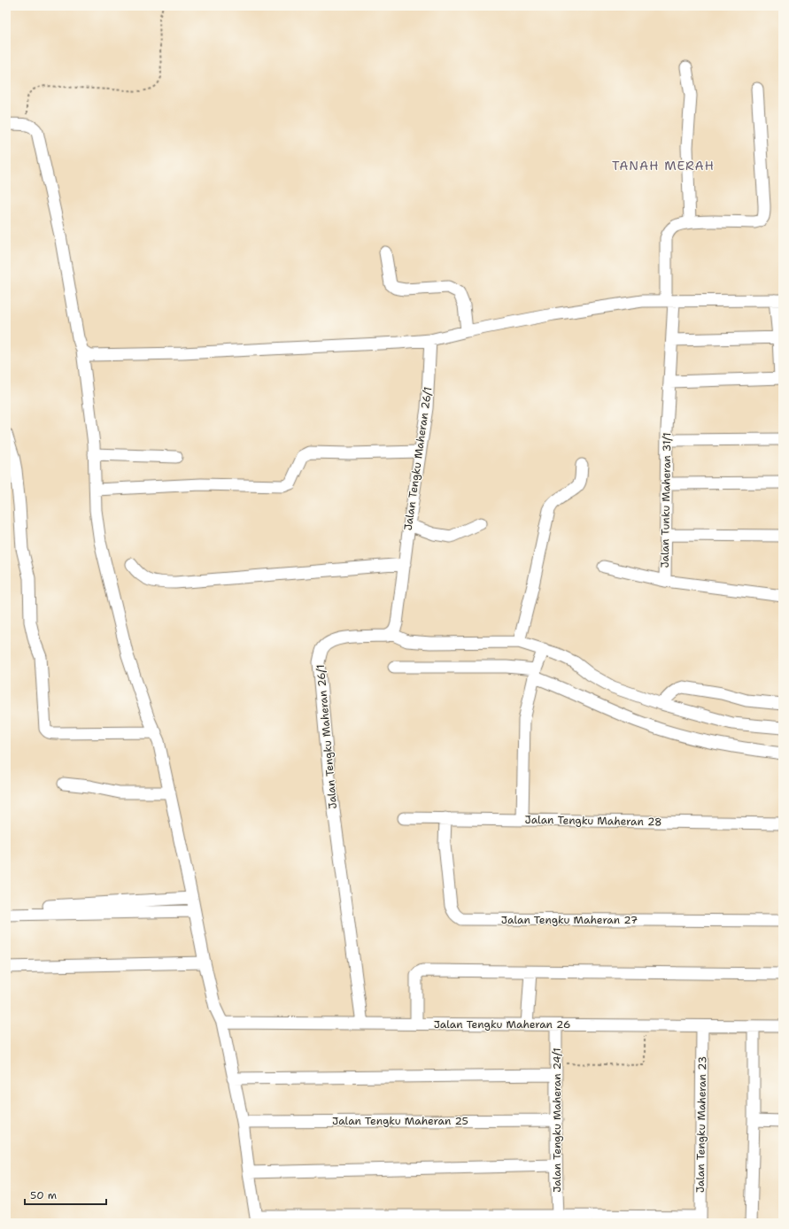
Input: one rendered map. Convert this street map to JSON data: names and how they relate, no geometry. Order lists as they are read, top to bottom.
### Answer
{
  "streets": {
    "street": [
      "Jalan Tengku Maheran 26/1",
      "Jalan Tunku Maheran 31/1",
      "Jalan Tengku Maheran 28",
      "Jalan Tengku Maheran 27",
      "Jalan Tengku Maheran 26",
      "Jalan Tengku Maheran 24/1",
      "Jalan Tengku Maheran 25",
      "Jalan Tengku Maheran 23"
    ]
  },
  "crossings": [
    ["Jalan Tengku Maheran 26/1", "Jalan Tengku Maheran 26"],
    ["Jalan Tengku Maheran 28", "Jalan Tengku Maheran 27"],
    ["Jalan Tengku Maheran 26", "Jalan Tengku Maheran 24/1"],
    ["Jalan Tengku Maheran 26", "Jalan Tengku Maheran 23"],
    ["Jalan Tengku Maheran 24/1", "Jalan Tengku Maheran 25"]
  ],
  "districts": ["TANAH MERAH"],
  "scale_bar": "50 m"
}
